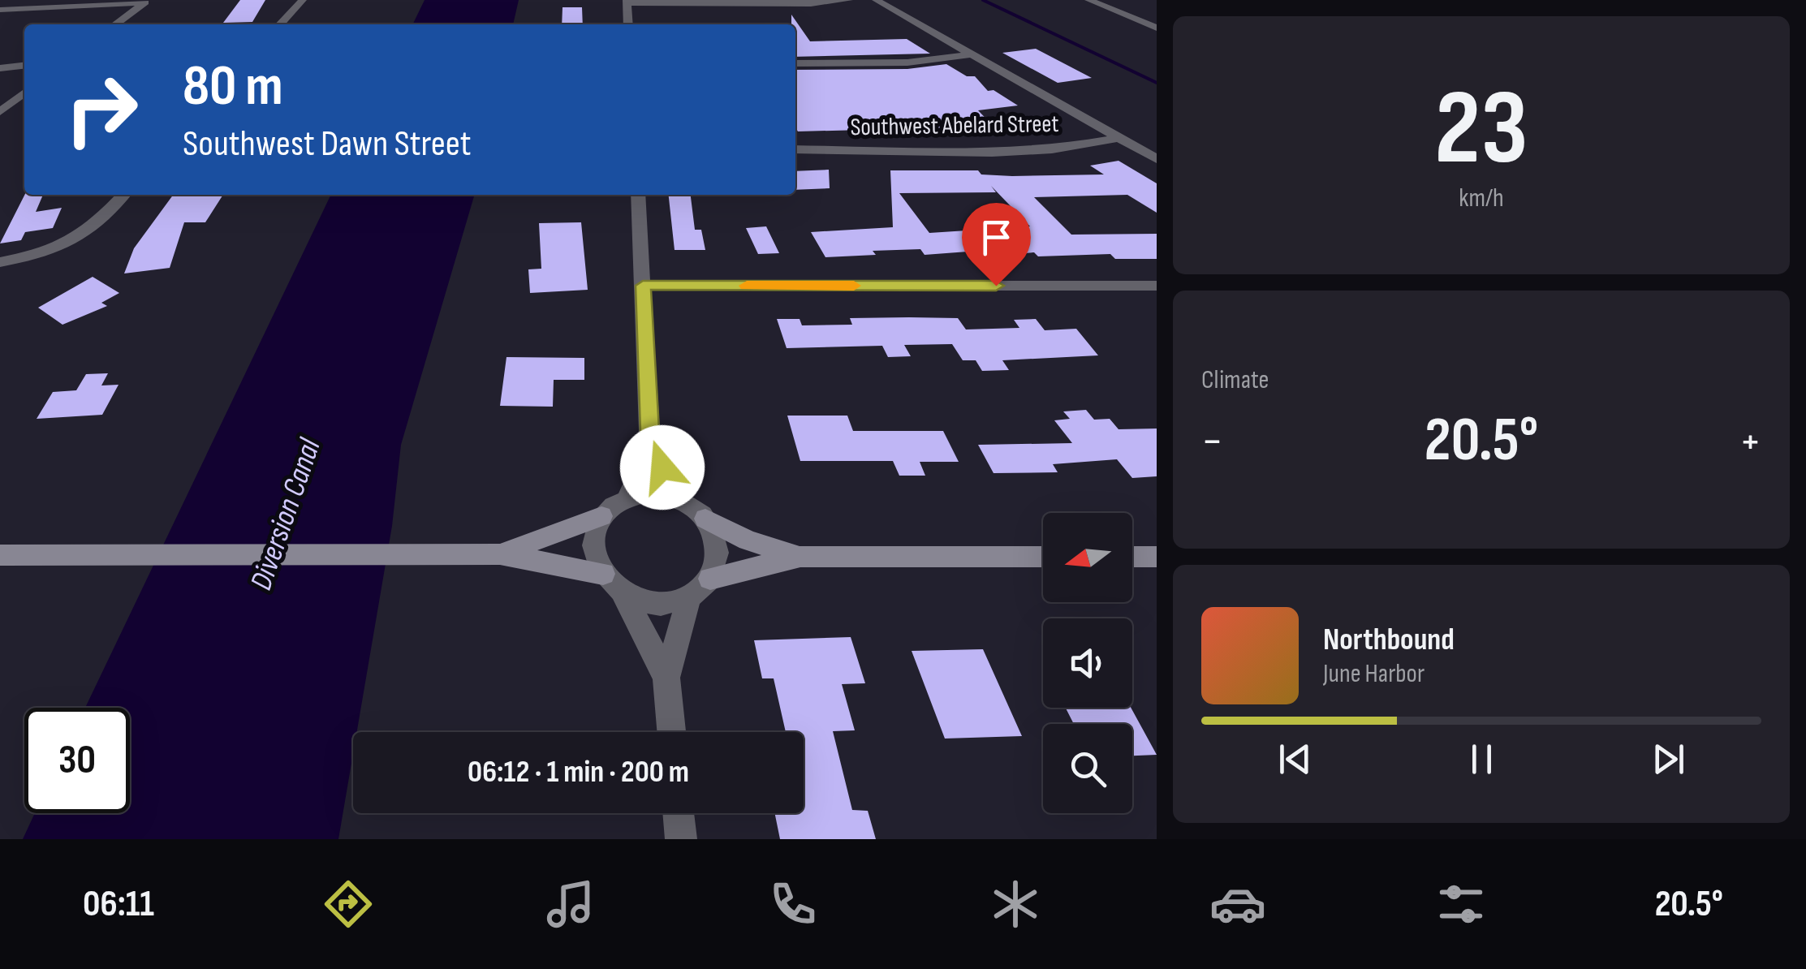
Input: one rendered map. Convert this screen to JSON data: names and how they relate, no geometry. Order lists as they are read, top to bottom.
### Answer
{
  "streets": {
    "street": ["Southwest Abelard Street"]
  },
  "water": ["Diversion Canal"],
  "north": "left",
  "page": {
    "tile": [
      ["23", "km/h"],
      "Climate"
    ],
    "turn": ["80 m", "Southwest Dawn Street"],
    "heat": ["−", "20.5°", "+"],
    "song": ["Northbound", "June Harbor"],
    "limit": "30",
    "trip": "06:12 · 1 min · 200 m",
    "tabs": ["06:11", "20.5°"]
  }
}
